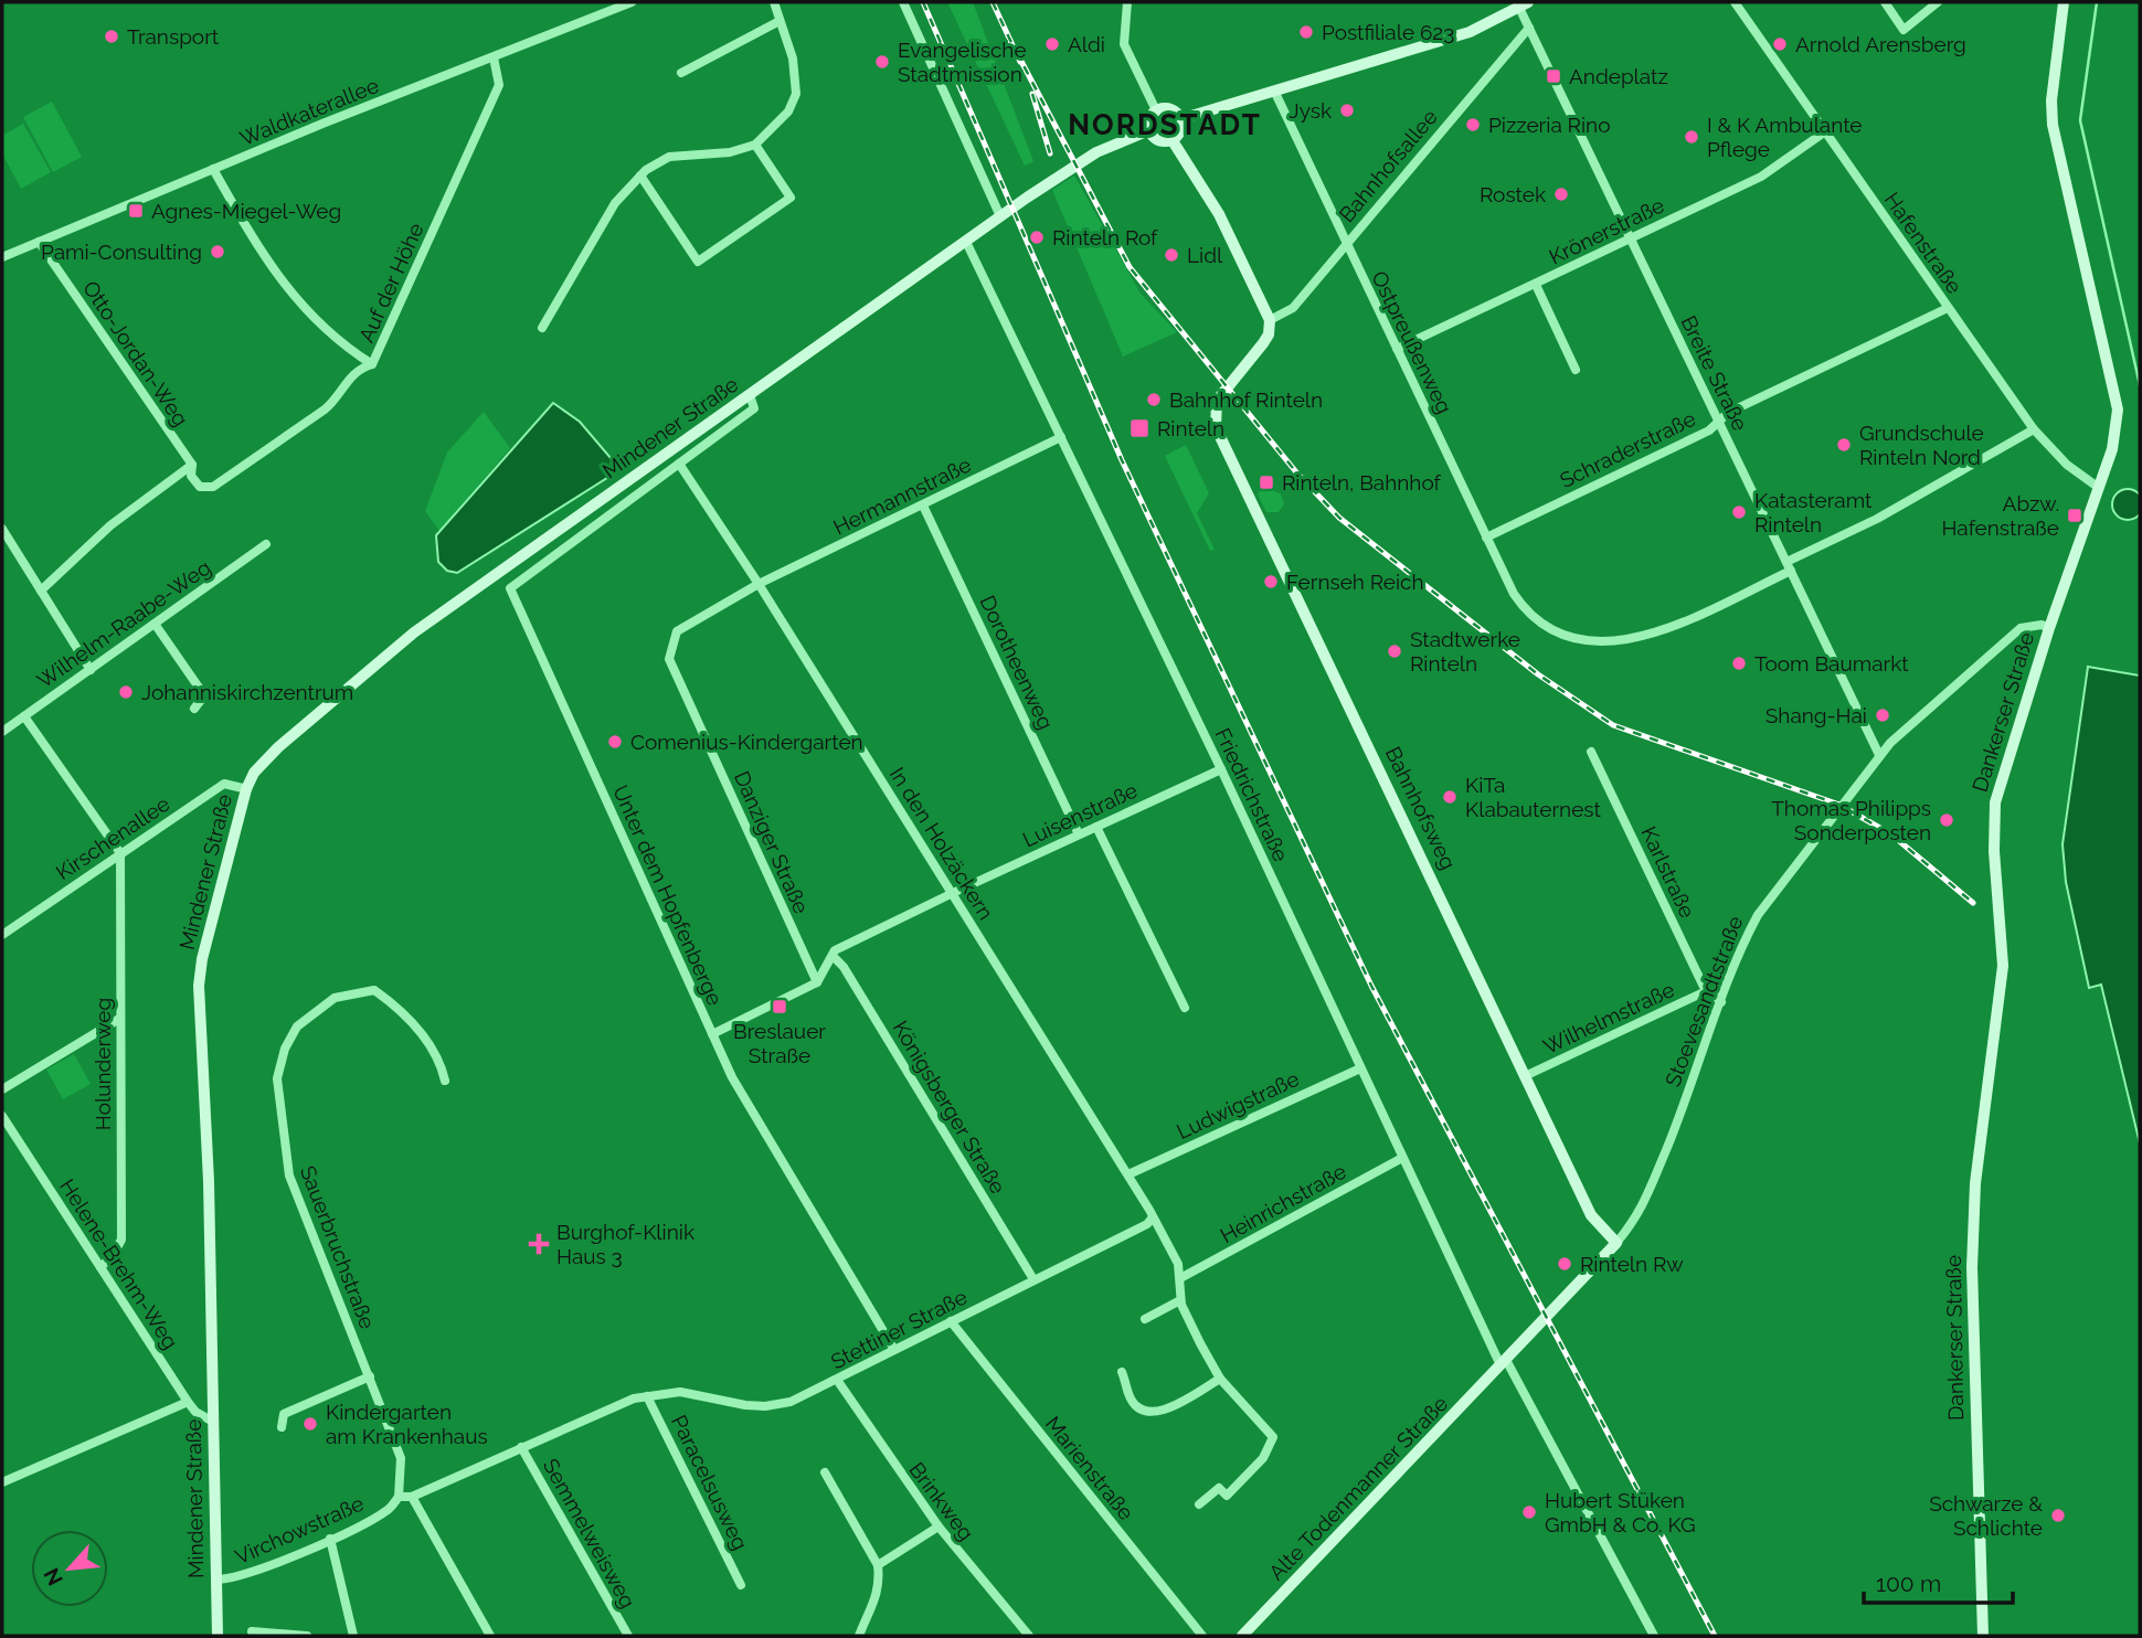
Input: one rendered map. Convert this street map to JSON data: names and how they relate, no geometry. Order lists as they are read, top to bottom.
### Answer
{
  "streets": {
    "main road": [
      "Mindener Straße",
      "Dankerser Straße",
      "Bahnhofsweg",
      "Stoevesandtstraße",
      "Alte Todenmanner Straße"
    ],
    "street": [
      "Waldkaterallee",
      "Bahnhofsallee",
      "Krönerstraße",
      "Hafenstraße",
      "Auf der Höhe",
      "Ostpreußenweg",
      "Otto-Jordan-Weg",
      "Breite Straße",
      "Schraderstraße",
      "Hermannstraße",
      "Wilhelm-Raabe-Weg",
      "Dorotheenweg",
      "Friedrichstraße",
      "Luisenstraße",
      "Kirschenallee",
      "Danziger Straße",
      "In den Holzäckern",
      "Karlstraße",
      "Unter dem Hopfenberge",
      "Wilhelmstraße",
      "Holunderweg",
      "Ludwigstraße",
      "Königsberger Straße",
      "Heinrichstraße",
      "Sauerbruchstraße",
      "Helene-Brehm-Weg",
      "Stettiner Straße",
      "Marienstraße",
      "Paracelsusweg",
      "Brinkweg",
      "Virchowstraße",
      "Semmelweisweg"
    ]
  },
  "crossings": [
    ["Waldkaterallee", "Auf der Höhe"],
    ["Waldkaterallee", "Otto-Jordan-Weg"],
    ["Bahnhofsallee", "Ostpreußenweg"],
    ["Bahnhofsallee", "Breite Straße"],
    ["Bahnhofsallee", "Bahnhofsweg"],
    ["Krönerstraße", "Hafenstraße"],
    ["Krönerstraße", "Ostpreußenweg"],
    ["Krönerstraße", "Breite Straße"],
    ["Hafenstraße", "Schraderstraße"],
    ["Hafenstraße", "Dankerser Straße"],
    ["Auf der Höhe", "Otto-Jordan-Weg"],
    ["Ostpreußenweg", "Breite Straße"],
    ["Ostpreußenweg", "Schraderstraße"],
    ["Breite Straße", "Schraderstraße"],
    ["Breite Straße", "Stoevesandtstraße"],
    ["Mindener Straße", "Friedrichstraße"],
    ["Mindener Straße", "Kirschenallee"],
    ["Mindener Straße", "Helene-Brehm-Weg"],
    ["Mindener Straße", "Virchowstraße"],
    ["Hermannstraße", "Dorotheenweg"],
    ["Hermannstraße", "Friedrichstraße"],
    ["Hermannstraße", "Danziger Straße"],
    ["Hermannstraße", "In den Holzäckern"],
    ["Dorotheenweg", "Luisenstraße"],
    ["Dankerser Straße", "Stoevesandtstraße"],
    ["Friedrichstraße", "Luisenstraße"],
    ["Friedrichstraße", "Stoevesandtstraße"],
    ["Friedrichstraße", "Ludwigstraße"],
    ["Friedrichstraße", "Heinrichstraße"],
    ["Friedrichstraße", "Alte Todenmanner Straße"],
    ["Bahnhofsweg", "Stoevesandtstraße"],
    ["Bahnhofsweg", "Wilhelmstraße"],
    ["Luisenstraße", "In den Holzäckern"],
    ["Kirschenallee", "Holunderweg"],
    ["Danziger Straße", "In den Holzäckern"],
    ["In den Holzäckern", "Unter dem Hopfenberge"],
    ["In den Holzäckern", "Ludwigstraße"],
    ["In den Holzäckern", "Heinrichstraße"],
    ["In den Holzäckern", "Stettiner Straße"],
    ["Karlstraße", "Stoevesandtstraße"],
    ["Karlstraße", "Wilhelmstraße"],
    ["Unter dem Hopfenberge", "Stettiner Straße"],
    ["Stoevesandtstraße", "Alte Todenmanner Straße"],
    ["Holunderweg", "Helene-Brehm-Weg"],
    ["Königsberger Straße", "Stettiner Straße"],
    ["Sauerbruchstraße", "Virchowstraße"],
    ["Stettiner Straße", "Marienstraße"],
    ["Stettiner Straße", "Paracelsusweg"],
    ["Stettiner Straße", "Brinkweg"]
  ],
  "districts": ["NORDSTADT"],
  "places": {
    "other": [
      "Postfiliale 623",
      "Transport",
      "Aldi",
      "Arnold Arensberg",
      "Evangelische Stadtmission",
      "Jysk",
      "Pizzeria Rino",
      "I & K Ambulante Pflege",
      "Rostek",
      "Rinteln Rof",
      "Pami-Consulting",
      "Lidl",
      "Bahnhof Rinteln",
      "Grundschule Rinteln Nord",
      "Katasteramt Rinteln",
      "Fernseh Reich",
      "Stadtwerke Rinteln",
      "Toom Baumarkt",
      "Johanniskirchzentrum",
      "Shang-Hai",
      "Comenius-Kindergarten",
      "KiTa Klabauternest",
      "Thomas Philipps Sonderposten",
      "Rinteln Rw",
      "Kindergarten am Krankenhaus",
      "Hubert Stüken GmbH & Co. KG",
      "Schwarze & Schlichte"
    ],
    "transit": [
      "Andeplatz",
      "Agnes-Miegel-Weg",
      "Rinteln",
      "Rinteln, Bahnhof",
      "Abzw. Hafenstraße",
      "Breslauer Straße"
    ],
    "health": ["Burghof-Klinik Haus 3"]
  },
  "scale_bar": "100 m",
  "north": "bottom left"
}
